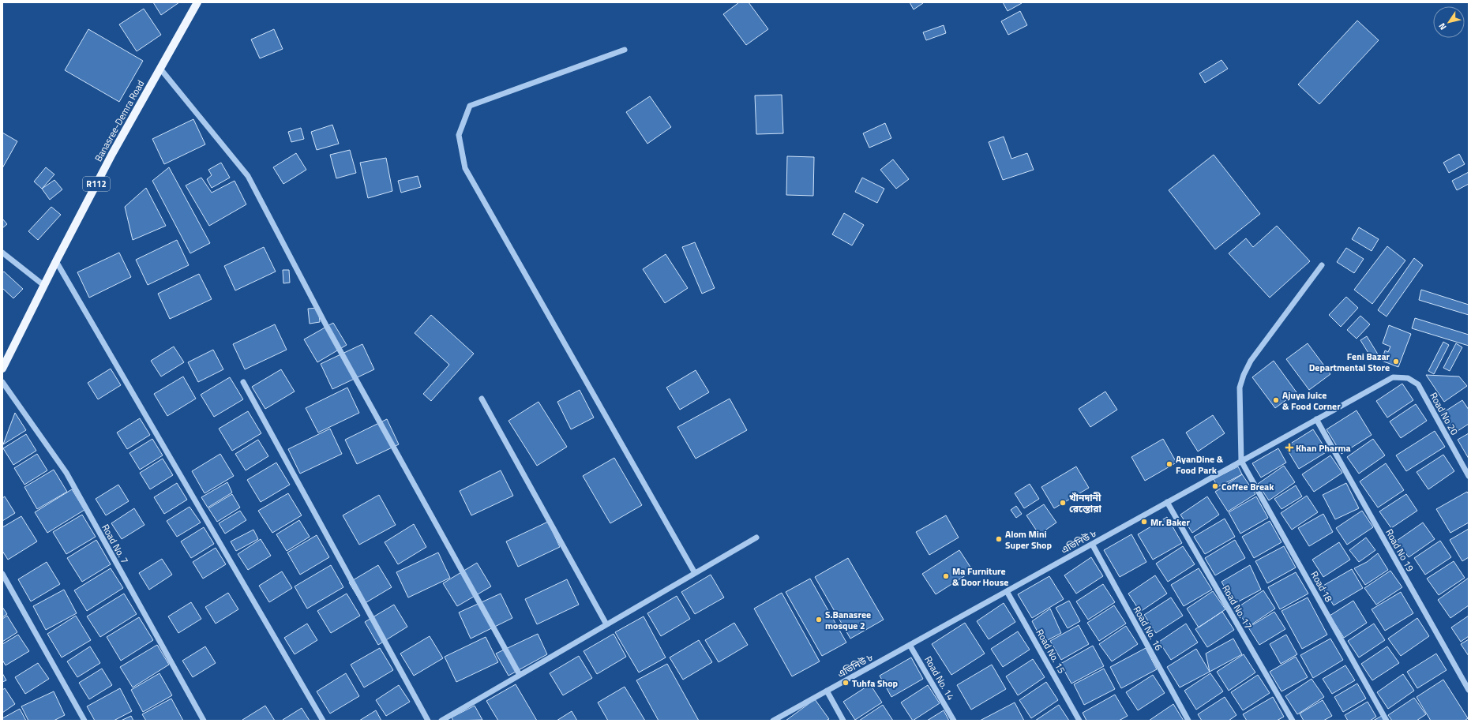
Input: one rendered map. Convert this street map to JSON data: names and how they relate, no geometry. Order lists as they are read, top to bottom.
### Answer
{
  "streets": {
    "main road": ["Banasree-Demra Road", "R112"],
    "street": [
      "Road No 20",
      "এভিনিউ ৮",
      "Road No. 7",
      "Road No 19",
      "Road 18",
      "Road No. 17",
      "Road No. 16",
      "Road No. 15",
      "Road No. 14"
    ]
  },
  "crossings": [
    ["Road No 20", "এভিনিউ ৮"],
    ["এভিনিউ ৮", "Road No 19"],
    ["এভিনিউ ৮", "Road 18"],
    ["এভিনিউ ৮", "Road No. 17"],
    ["এভিনিউ ৮", "Road No. 16"],
    ["এভিনিউ ৮", "Road No. 15"],
    ["এভিনিউ ৮", "Road No. 14"]
  ],
  "places": {
    "other": [
      "Feni Bazar Departmental Store",
      "Ajuya Juice & Food Corner",
      "AyanDine & Food Park",
      "Coffee Break",
      "খাঁনদানী রেস্তোরা",
      "Mr. Baker",
      "Alom Mini Super Shop",
      "Ma Furniture & Door House",
      "S.Banasree mosque 2",
      "Tuhfa Shop"
    ],
    "health": ["Khan Pharma"]
  },
  "north": "bottom left"
}
